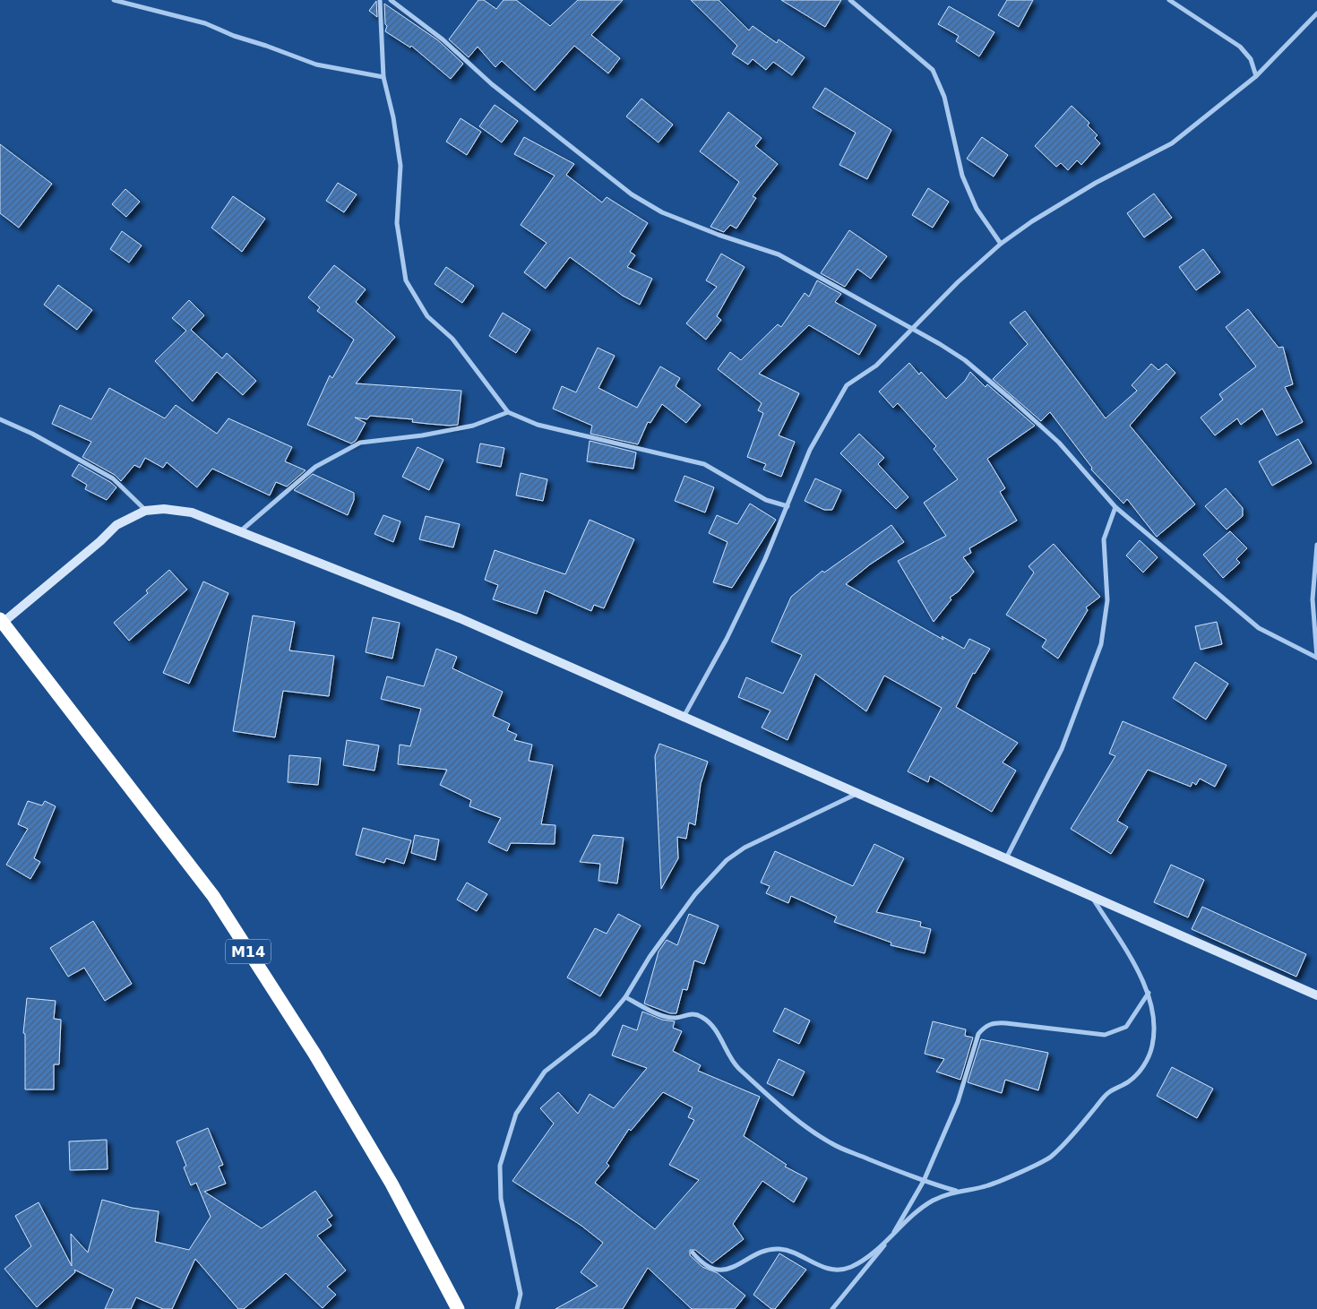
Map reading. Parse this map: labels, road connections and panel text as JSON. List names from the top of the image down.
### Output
{
  "streets": {
    "highway": ["M14"]
  }
}
